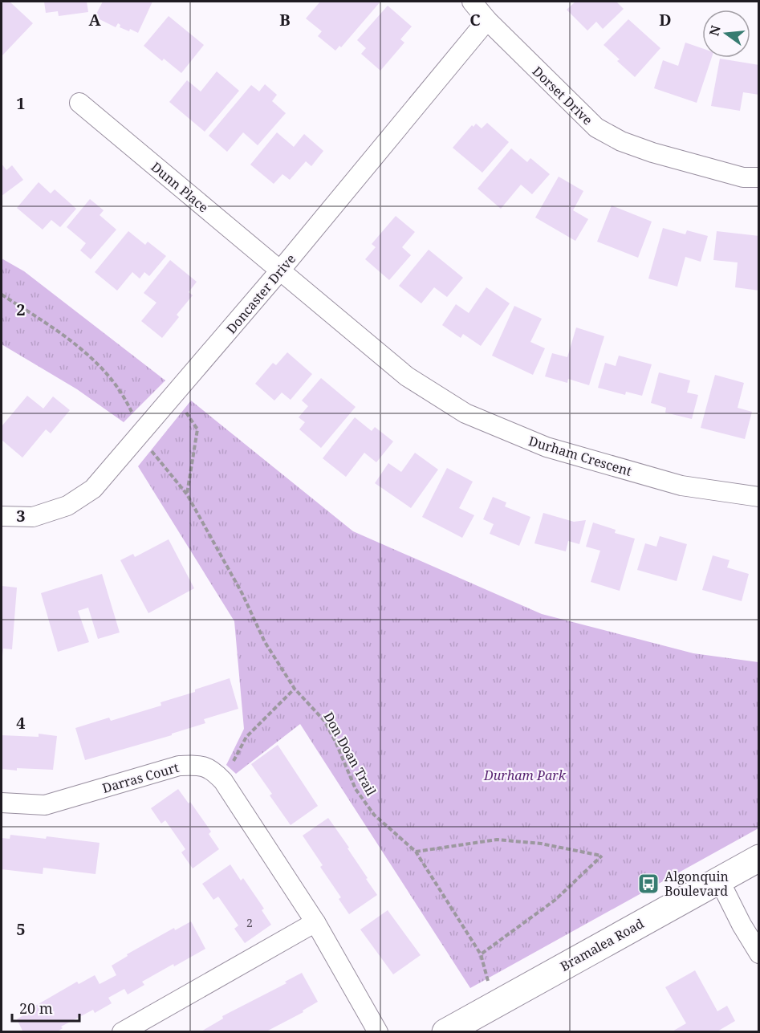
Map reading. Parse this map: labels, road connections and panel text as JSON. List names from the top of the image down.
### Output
{
  "streets": {
    "main road": ["Bramalea Road"],
    "street": [
      "Dorset Drive",
      "Dunn Place",
      "Doncaster Drive",
      "Durham Crescent",
      "Darras Court"
    ],
    "path": ["Don Doan Trail"]
  },
  "crossings": [
    ["Dorset Drive", "Doncaster Drive"],
    ["Dunn Place", "Doncaster Drive"],
    ["Dunn Place", "Durham Crescent"],
    ["Doncaster Drive", "Durham Crescent"],
    ["Don Doan Trail", "Bramalea Road"]
  ],
  "parks": ["Durham Park"],
  "places": {
    "bus stop": ["Algonquin Boulevard"]
  },
  "house_numbers": ["2"],
  "scale_bar": "20 m",
  "north": "left",
  "grid": {
    "columns": [
      "A",
      "B",
      "C",
      "D"
    ],
    "rows": [
      "1",
      "2",
      "3",
      "4",
      "5"
    ]
  }
}
